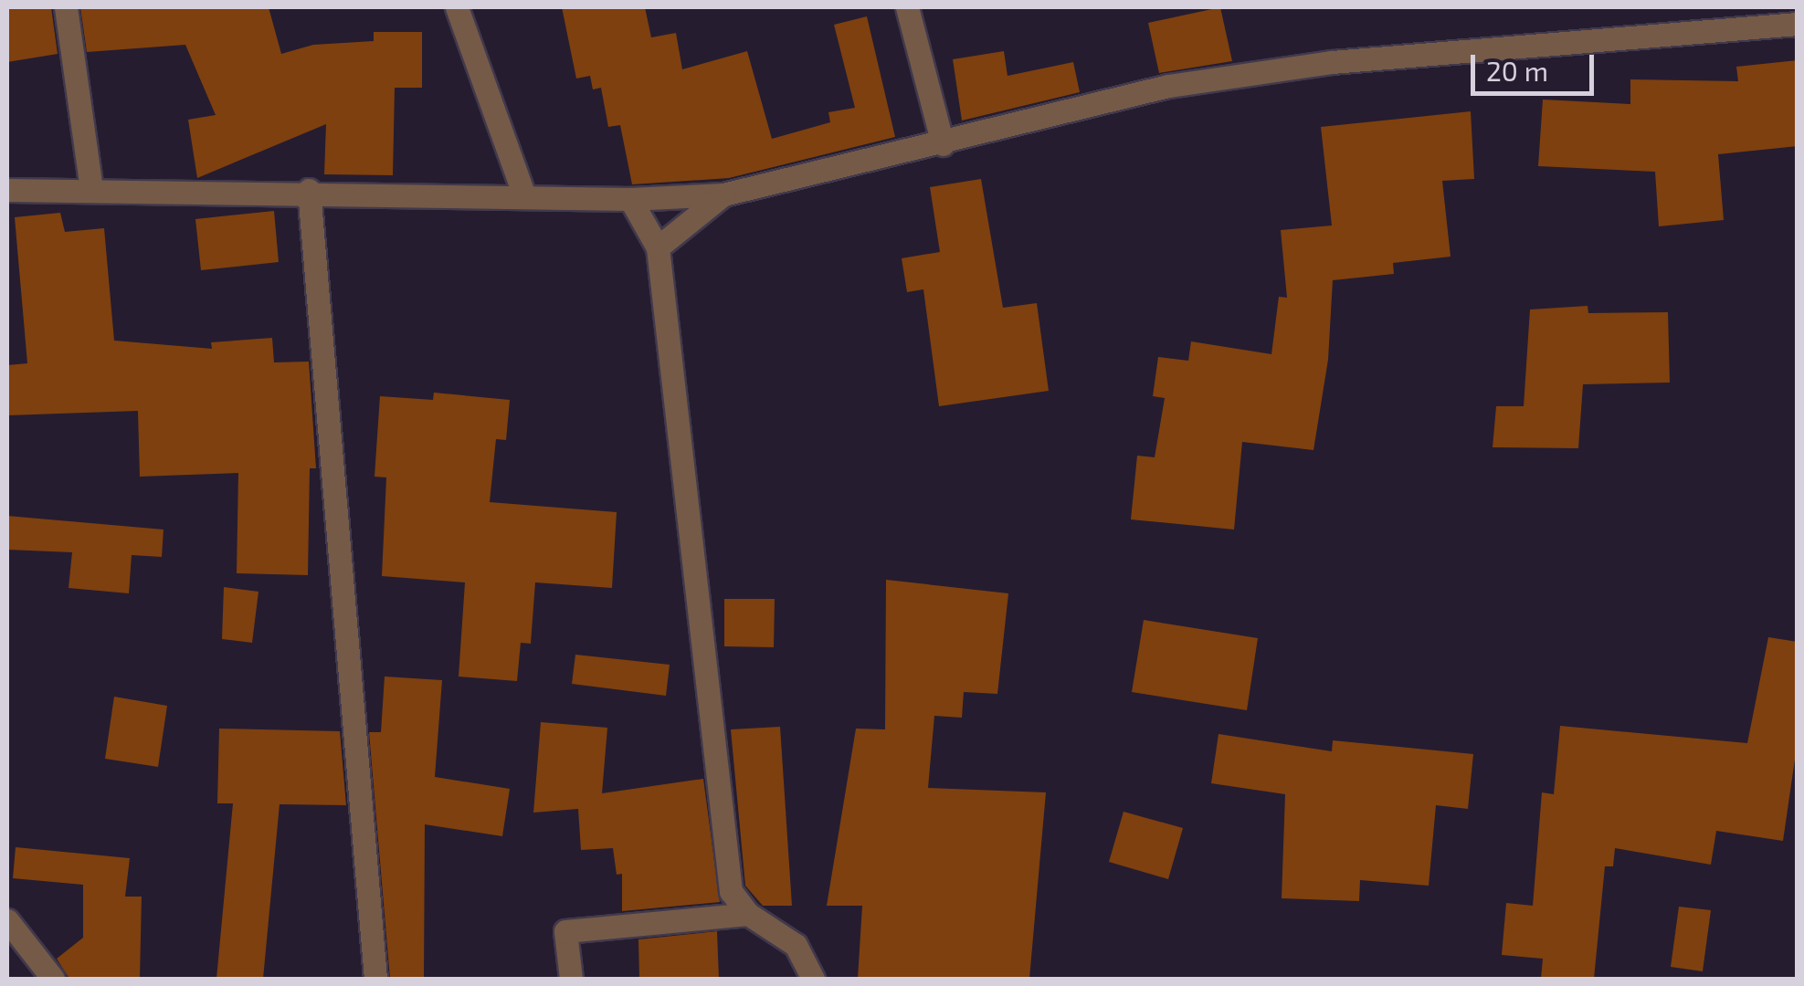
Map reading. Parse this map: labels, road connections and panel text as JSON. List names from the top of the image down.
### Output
{
  "scale_bar": "20 m"
}
